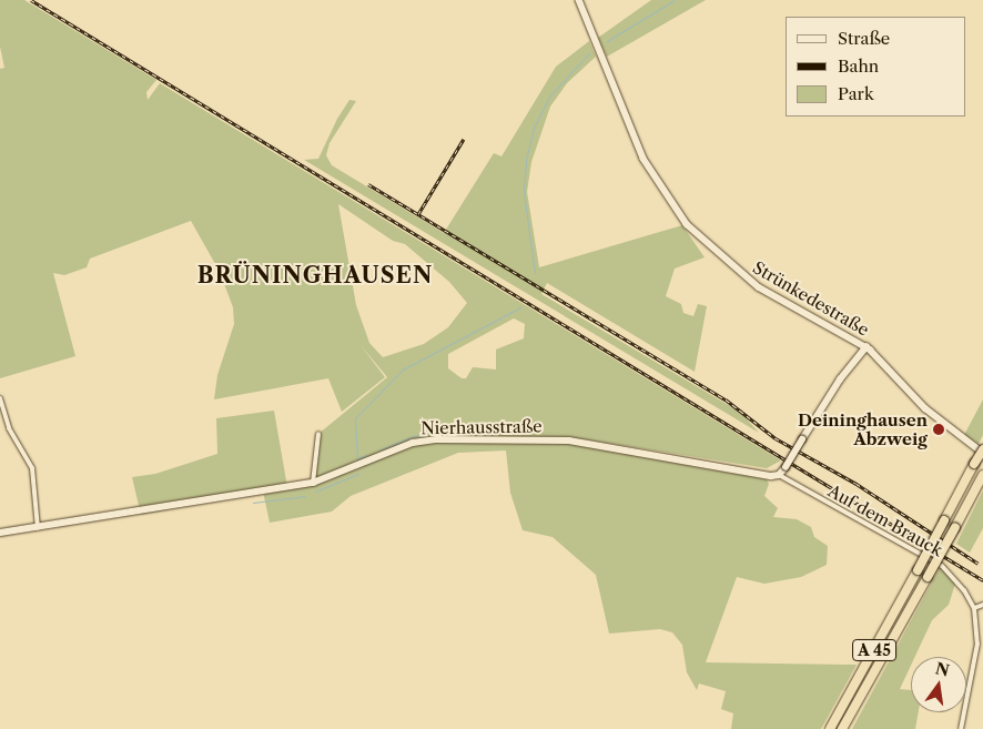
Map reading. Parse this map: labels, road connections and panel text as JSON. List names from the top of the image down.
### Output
{
  "streets": {
    "highway": ["A 45"],
    "main road": ["Strünkedestraße", "Nierhausstraße"],
    "street": ["Auf dem Brauck"]
  },
  "crossings": [
    ["Strünkedestraße", "A 45"],
    ["Nierhausstraße", "Auf dem Brauck"]
  ],
  "districts": ["BRÜNINGHAUSEN"],
  "places": ["Deininghausen Abzweig"],
  "legend": ["Straße", "Bahn", "Park"],
  "north": "top"
}
